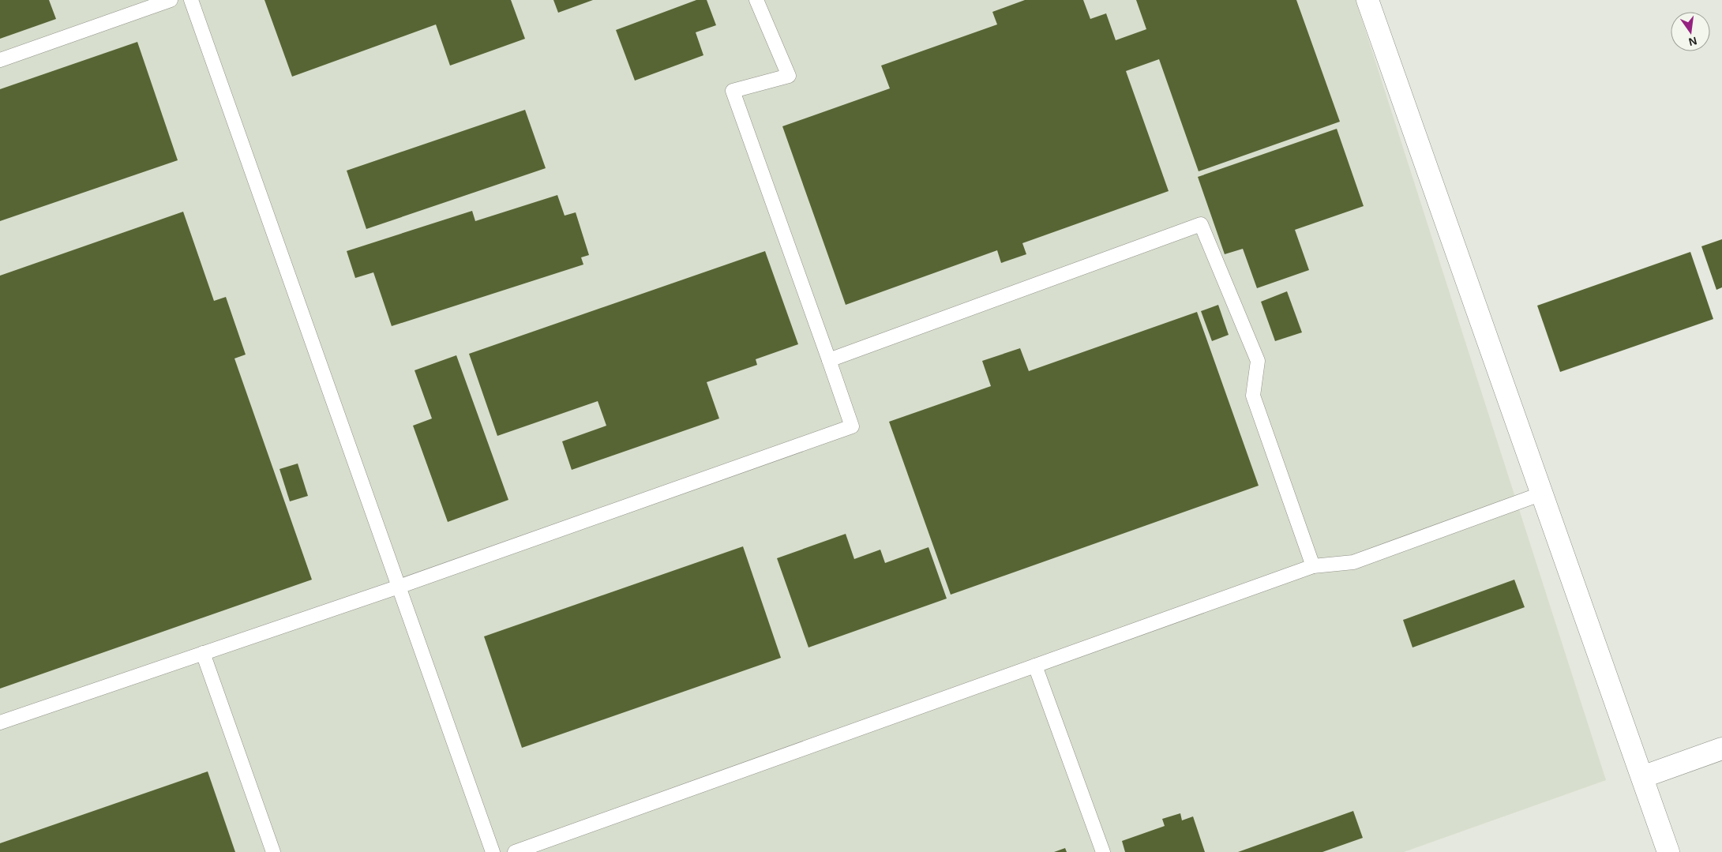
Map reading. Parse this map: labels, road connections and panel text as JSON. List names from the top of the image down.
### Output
{
  "north": "bottom"
}
